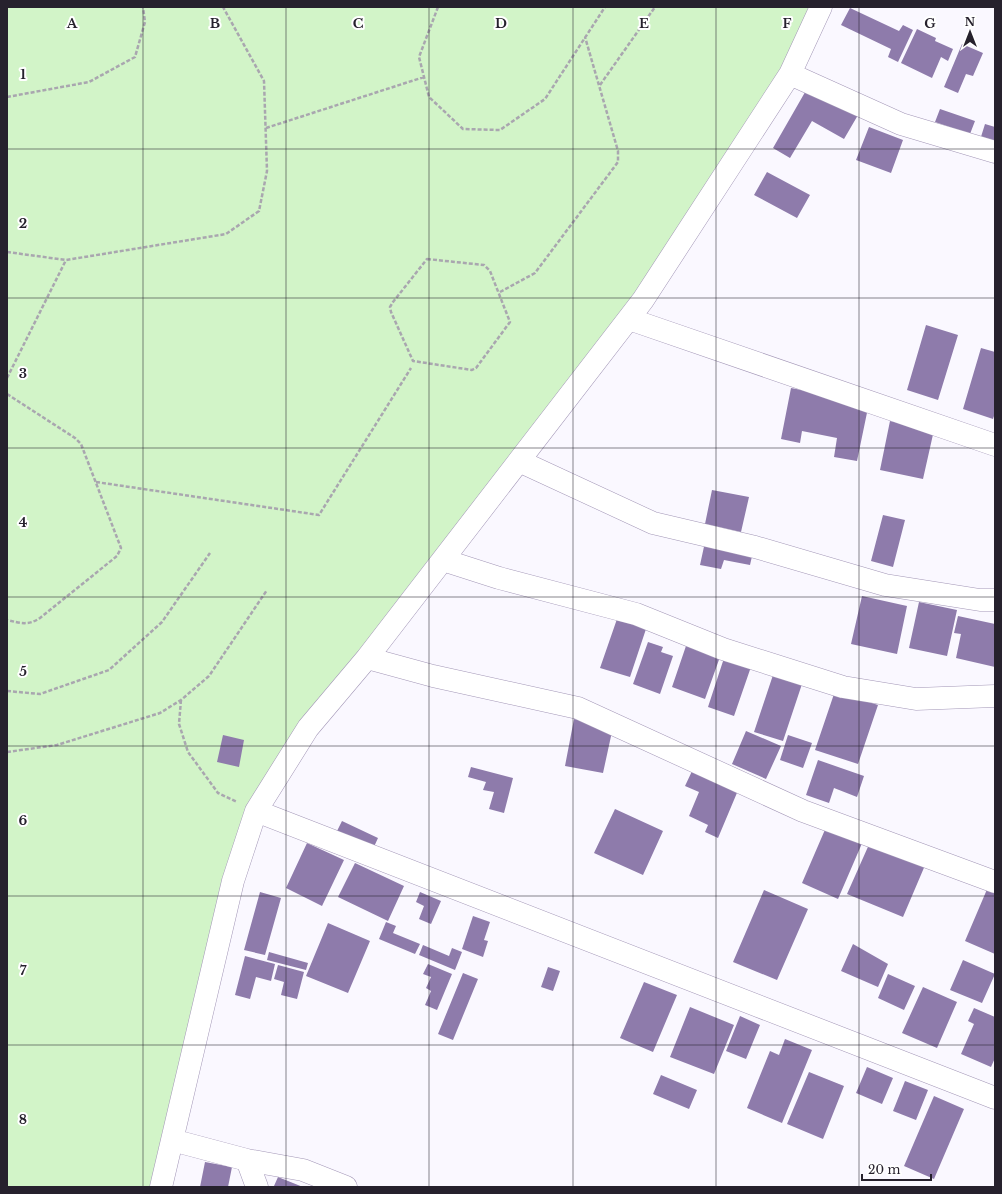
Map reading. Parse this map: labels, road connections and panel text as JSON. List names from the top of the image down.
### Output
{
  "scale_bar": "20 m",
  "north": "top",
  "grid": {
    "columns": [
      "A",
      "B",
      "C",
      "D",
      "E",
      "F",
      "G"
    ],
    "rows": [
      "1",
      "2",
      "3",
      "4",
      "5",
      "6",
      "7",
      "8"
    ]
  }
}
